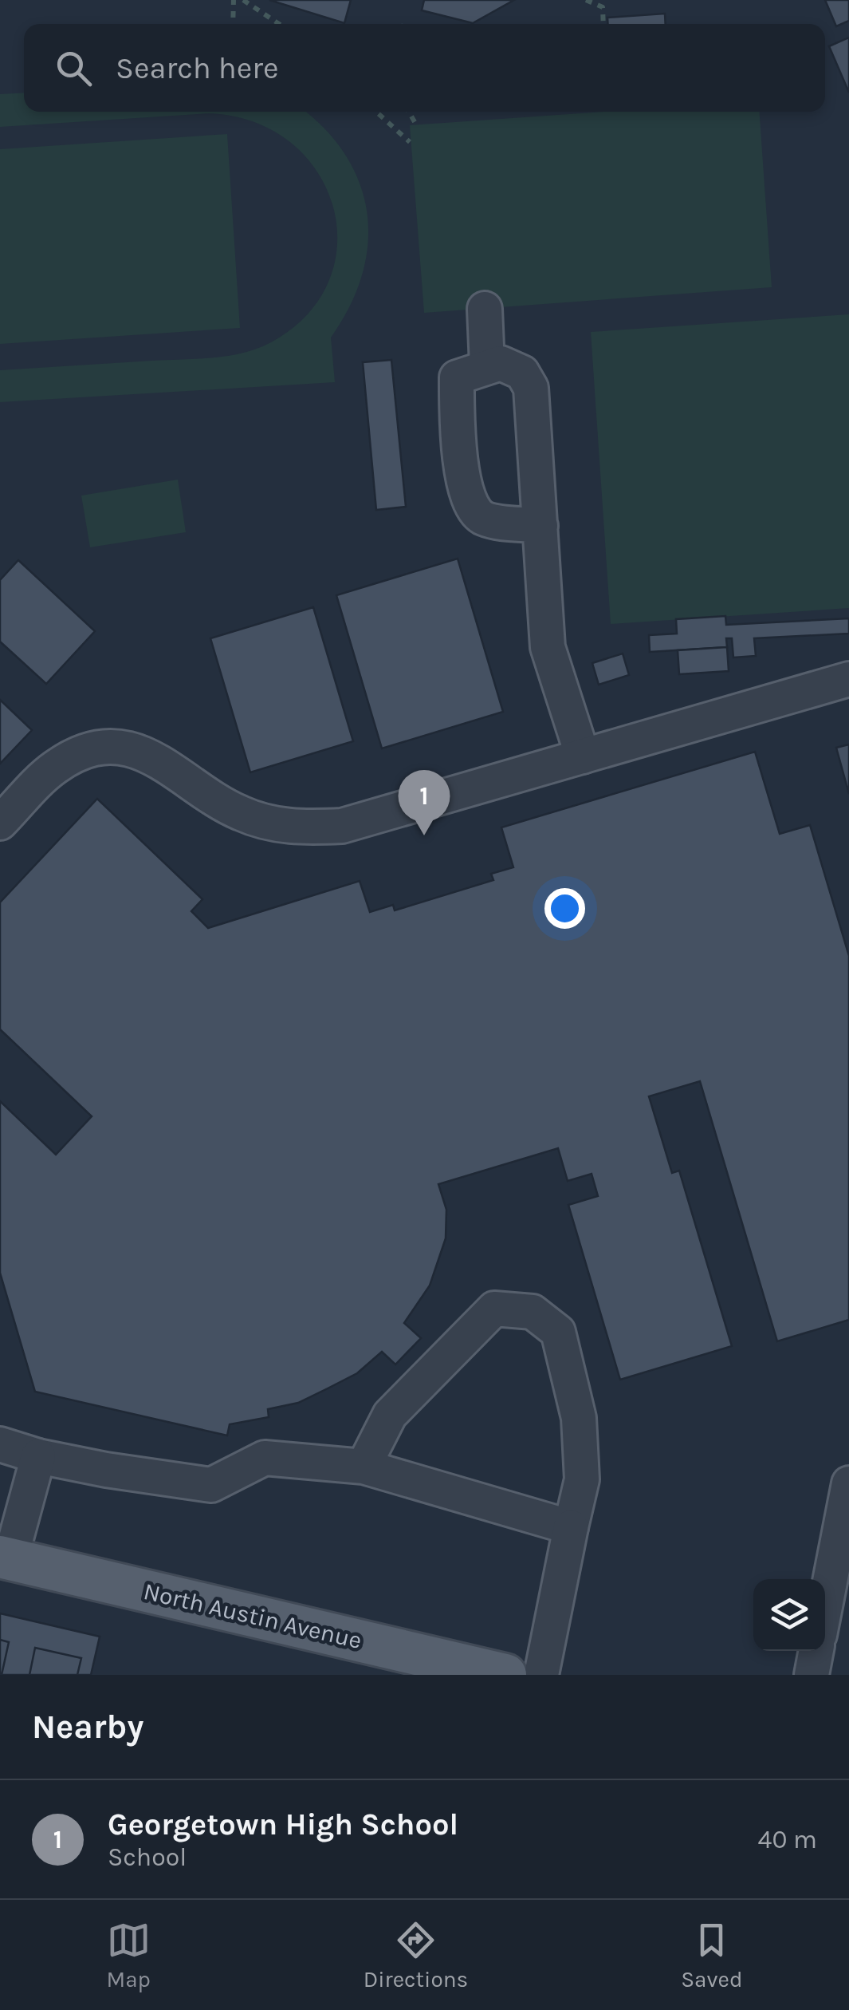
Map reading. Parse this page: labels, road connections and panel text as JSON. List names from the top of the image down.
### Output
{
  "streets": {
    "main road": ["North Austin Avenue"]
  },
  "page": {
    "search": "Search here",
    "pins": "1",
    "heading": "Nearby",
    "list": [
      {
        "mark": "1",
        "name": "Georgetown High School",
        "note": "School",
        "value": "40 m"
      }
    ],
    "nav": ["Map", "Directions", "Saved"]
  }
}
